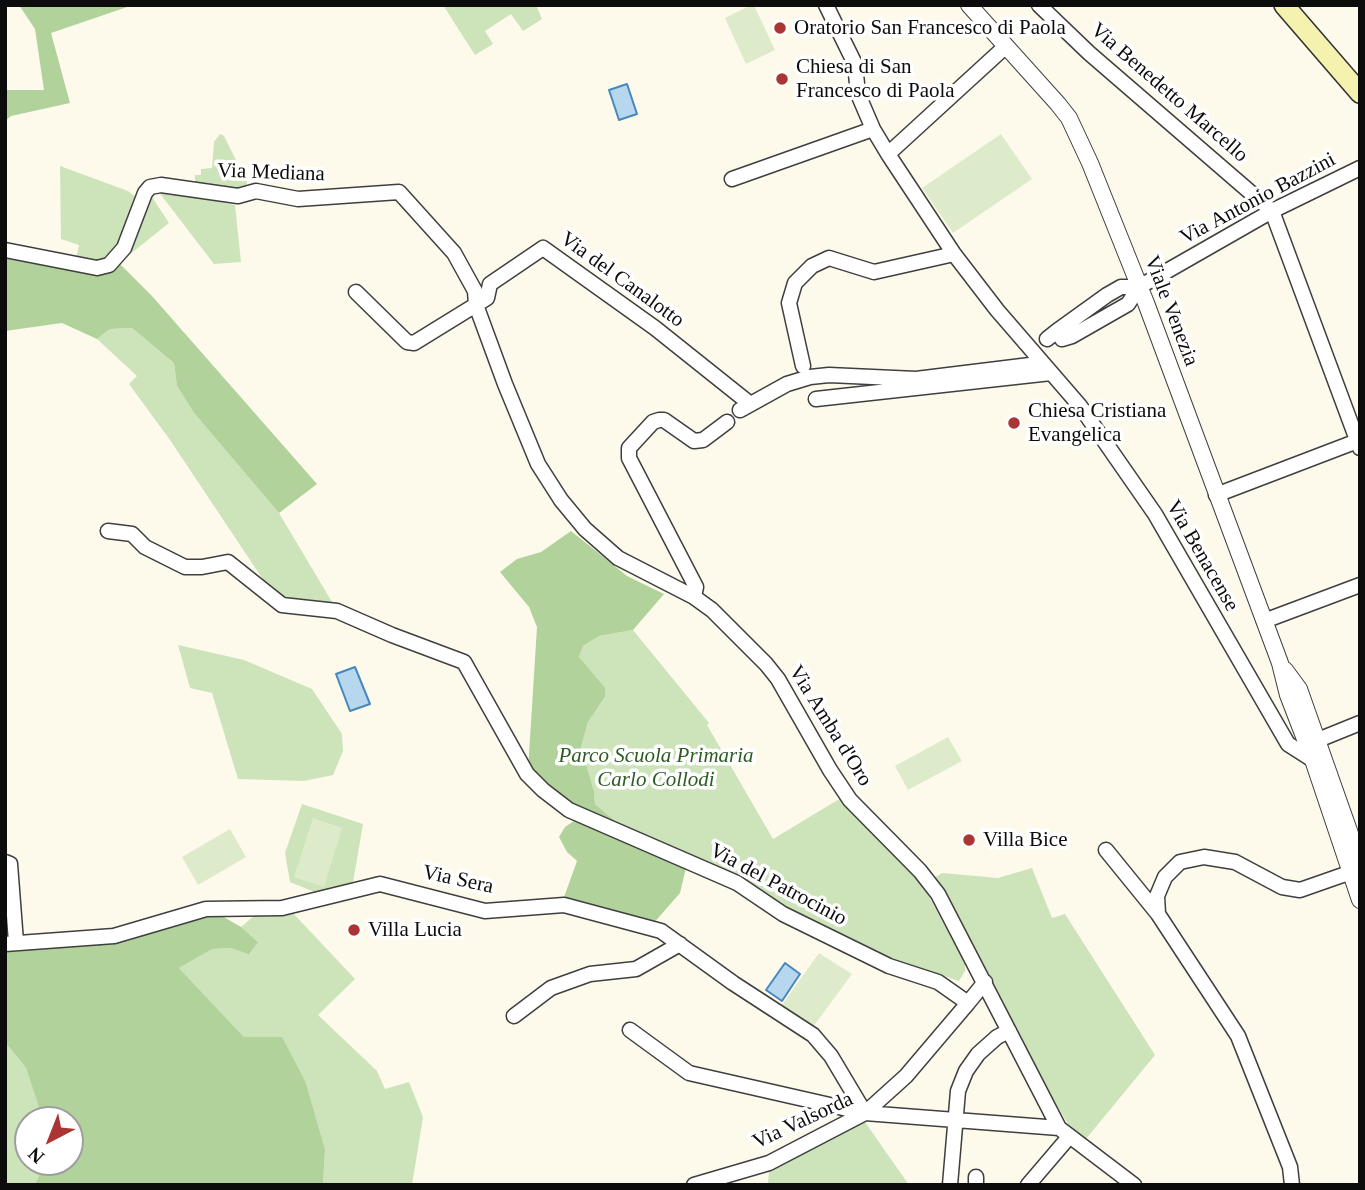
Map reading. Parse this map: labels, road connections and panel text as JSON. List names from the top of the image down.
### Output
{
  "streets": {
    "street": [
      "Via Benedetto Marcello",
      "Via Mediana",
      "Via Antonio Bazzini",
      "Via del Canalotto",
      "Viale Venezia",
      "Via Benacense",
      "Via Amba d'Oro",
      "Via Sera",
      "Via del Patrocinio",
      "Via Valsorda"
    ]
  },
  "crossings": [
    ["Via Benedetto Marcello", "Via Antonio Bazzini"],
    ["Via Mediana", "Via Amba d'Oro"],
    ["Via Antonio Bazzini", "Viale Venezia"],
    ["Via del Canalotto", "Via Benacense"],
    ["Via del Canalotto", "Via Amba d'Oro"],
    ["Viale Venezia", "Via Benacense"],
    ["Via Amba d'Oro", "Via Valsorda"],
    ["Via Sera", "Via Valsorda"]
  ],
  "parks": ["Parco Scuola Primaria Carlo Collodi"],
  "places": [
    "Oratorio San Francesco di Paola",
    "Chiesa di San Francesco di Paola",
    "Chiesa Cristiana Evangelica",
    "Villa Bice",
    "Villa Lucia"
  ],
  "north": "bottom left"
}
